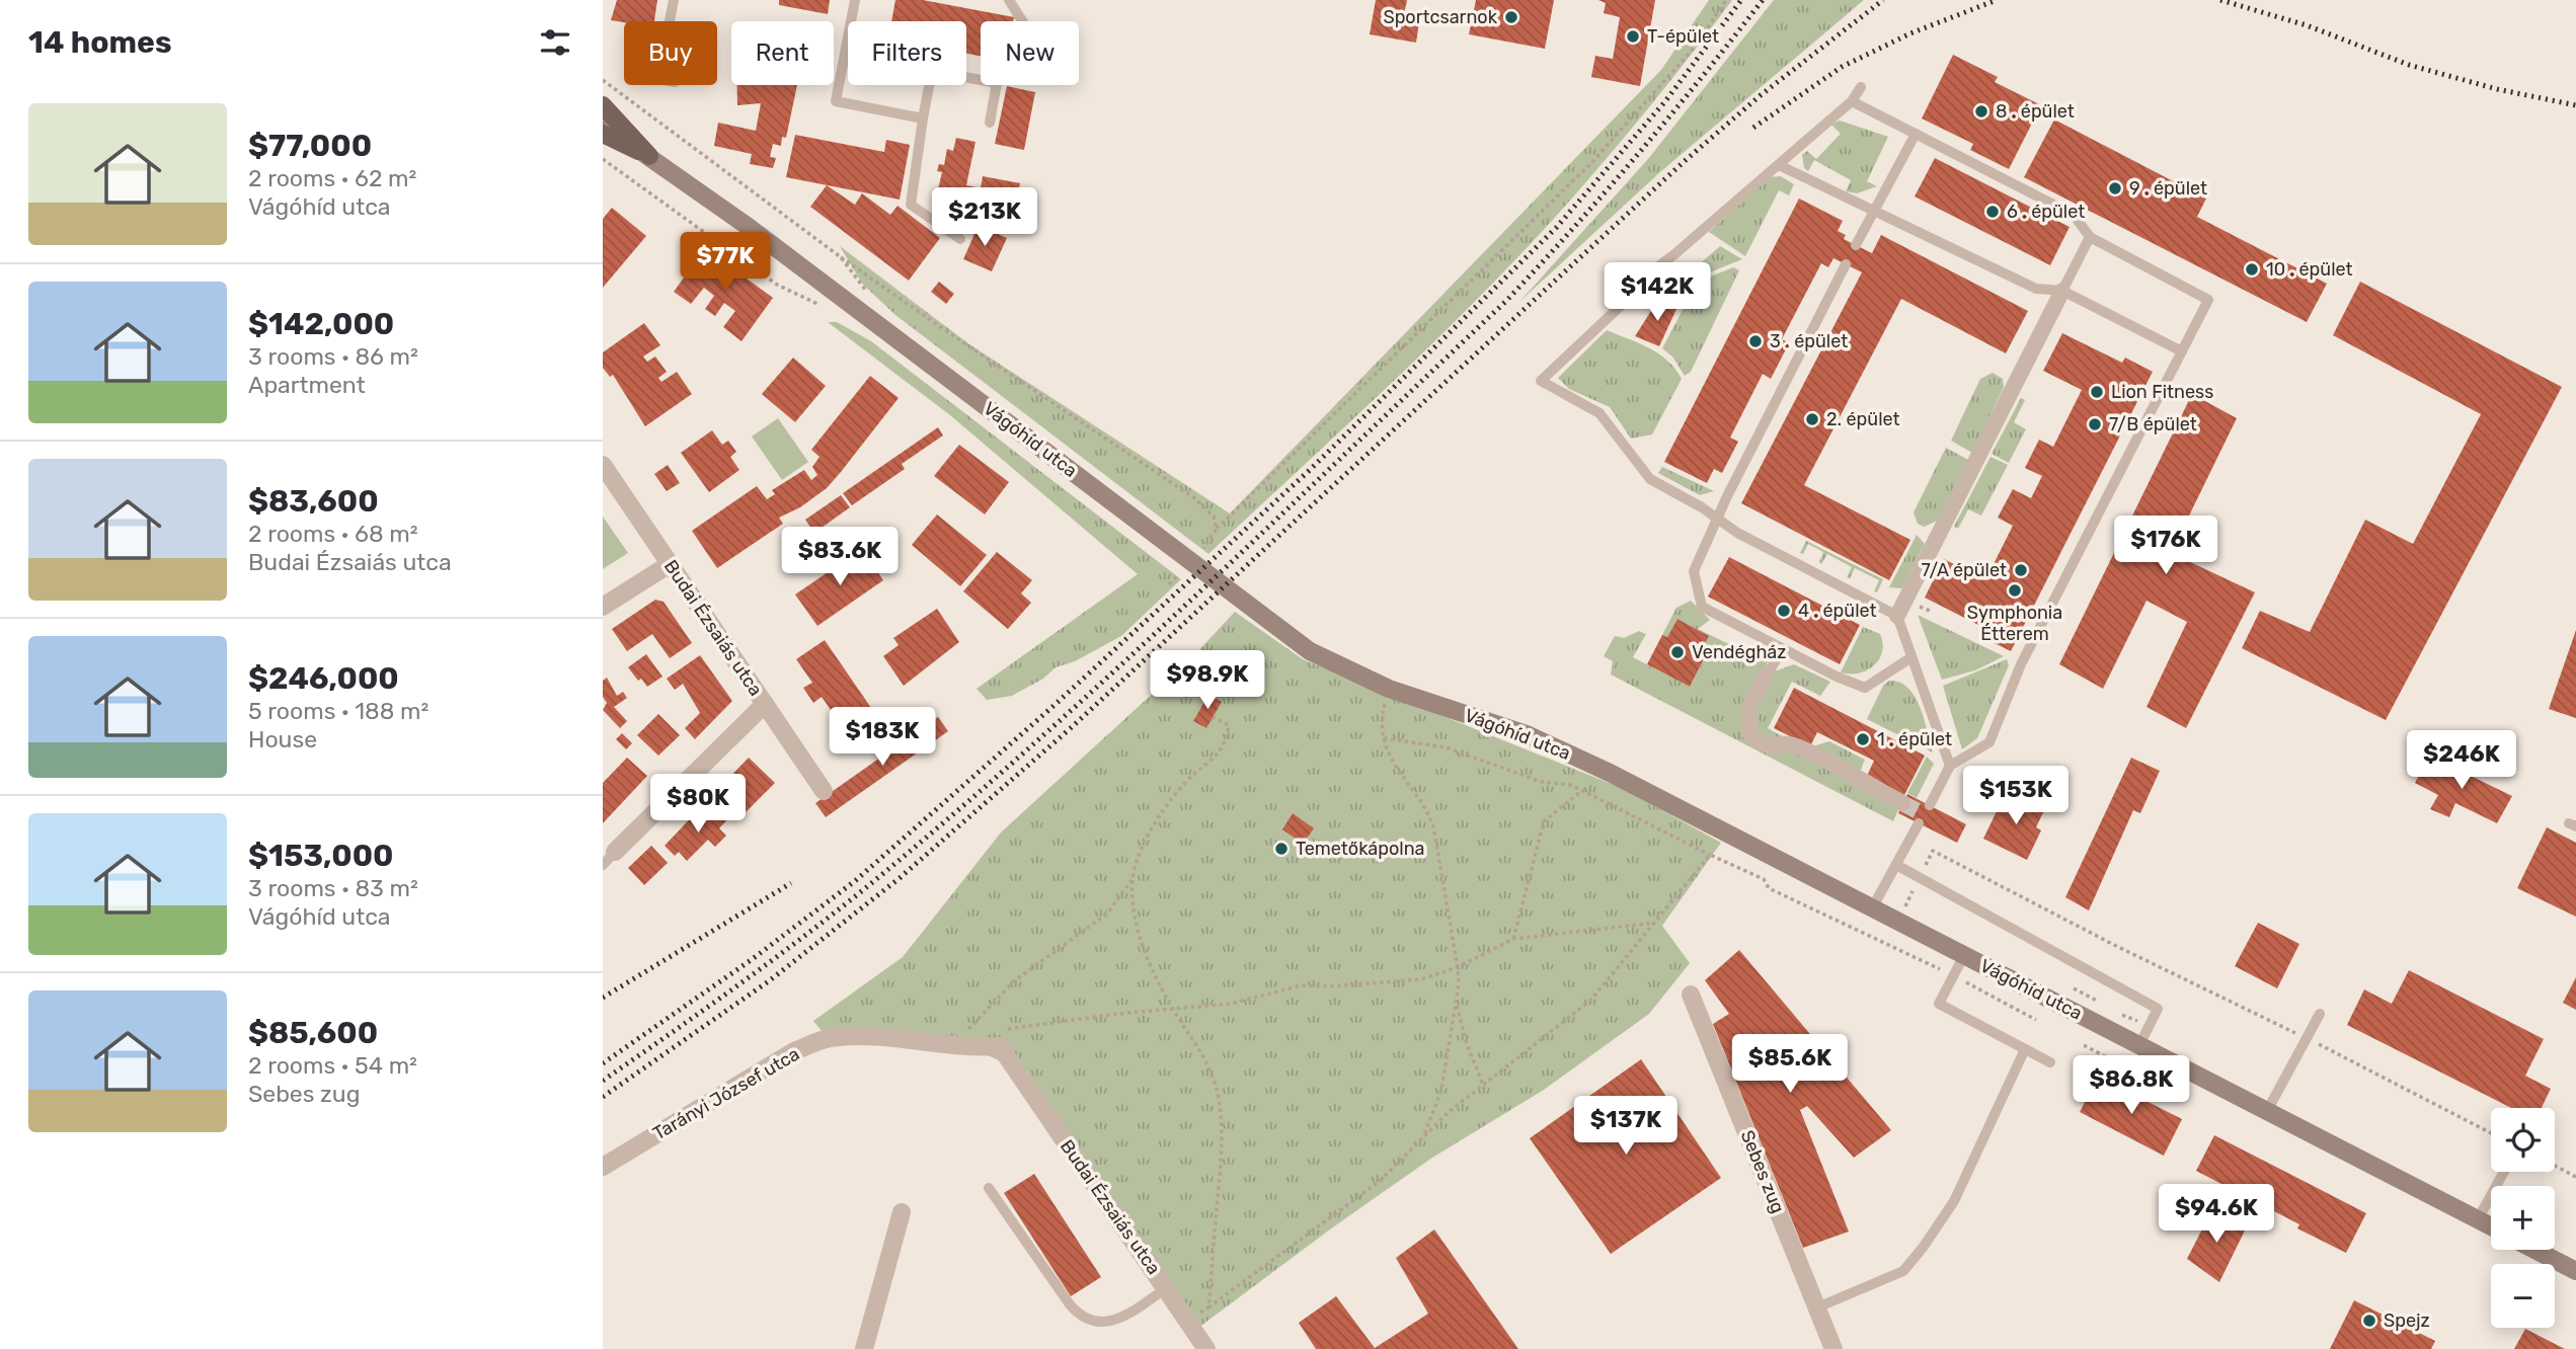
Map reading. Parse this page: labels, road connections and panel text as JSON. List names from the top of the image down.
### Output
{
  "streets": {
    "main road": ["Vágóhíd utca"],
    "street": ["Budai Ézsaiás utca", "Tarányi József utca", "Sebes zug"]
  },
  "crossings": [
    ["Budai Ézsaiás utca", "Tarányi József utca"]
  ],
  "places": [
    "Sportcsarnok",
    "T-épület",
    "8 . épület",
    "9 . épület",
    "6 . épület",
    "10 . épület",
    "3 . épület",
    "Lion Fitness",
    "2. épület",
    "7/B épület",
    "7/A épület",
    "Symphonia Étterem",
    "4 . épület",
    "Vendégház",
    "1 . épület",
    "Temetőkápolna",
    "Spejz"
  ],
  "page": {
    "heading": "14 homes",
    "chip": [
      "Buy",
      "Rent",
      "Filters",
      "New"
    ],
    "list": [
      {
        "name": "$77,000",
        "note": "2 rooms · 62 m² · Vágóhíd utca"
      },
      {
        "name": "$142,000",
        "note": "3 rooms · 86 m² · Apartment"
      },
      {
        "name": "$83,600",
        "note": "2 rooms · 68 m² · Budai Ézsaiás utca"
      },
      {
        "name": "$246,000",
        "note": "5 rooms · 188 m² · House"
      },
      {
        "name": "$153,000",
        "note": "3 rooms · 83 m² · Vágóhíd utca"
      },
      {
        "name": "$85,600",
        "note": "2 rooms · 54 m² · Sebes zug"
      }
    ],
    "price": [
      "$213K",
      "$77K",
      "$142K",
      "$176K",
      "$83.6K",
      "$98.9K",
      "$183K",
      "$246K",
      "$153K",
      "$80K",
      "$85.6K",
      "$86.8K",
      "$137K",
      "$94.6K"
    ],
    "map_buttons": ["+", "−"]
  }
}
